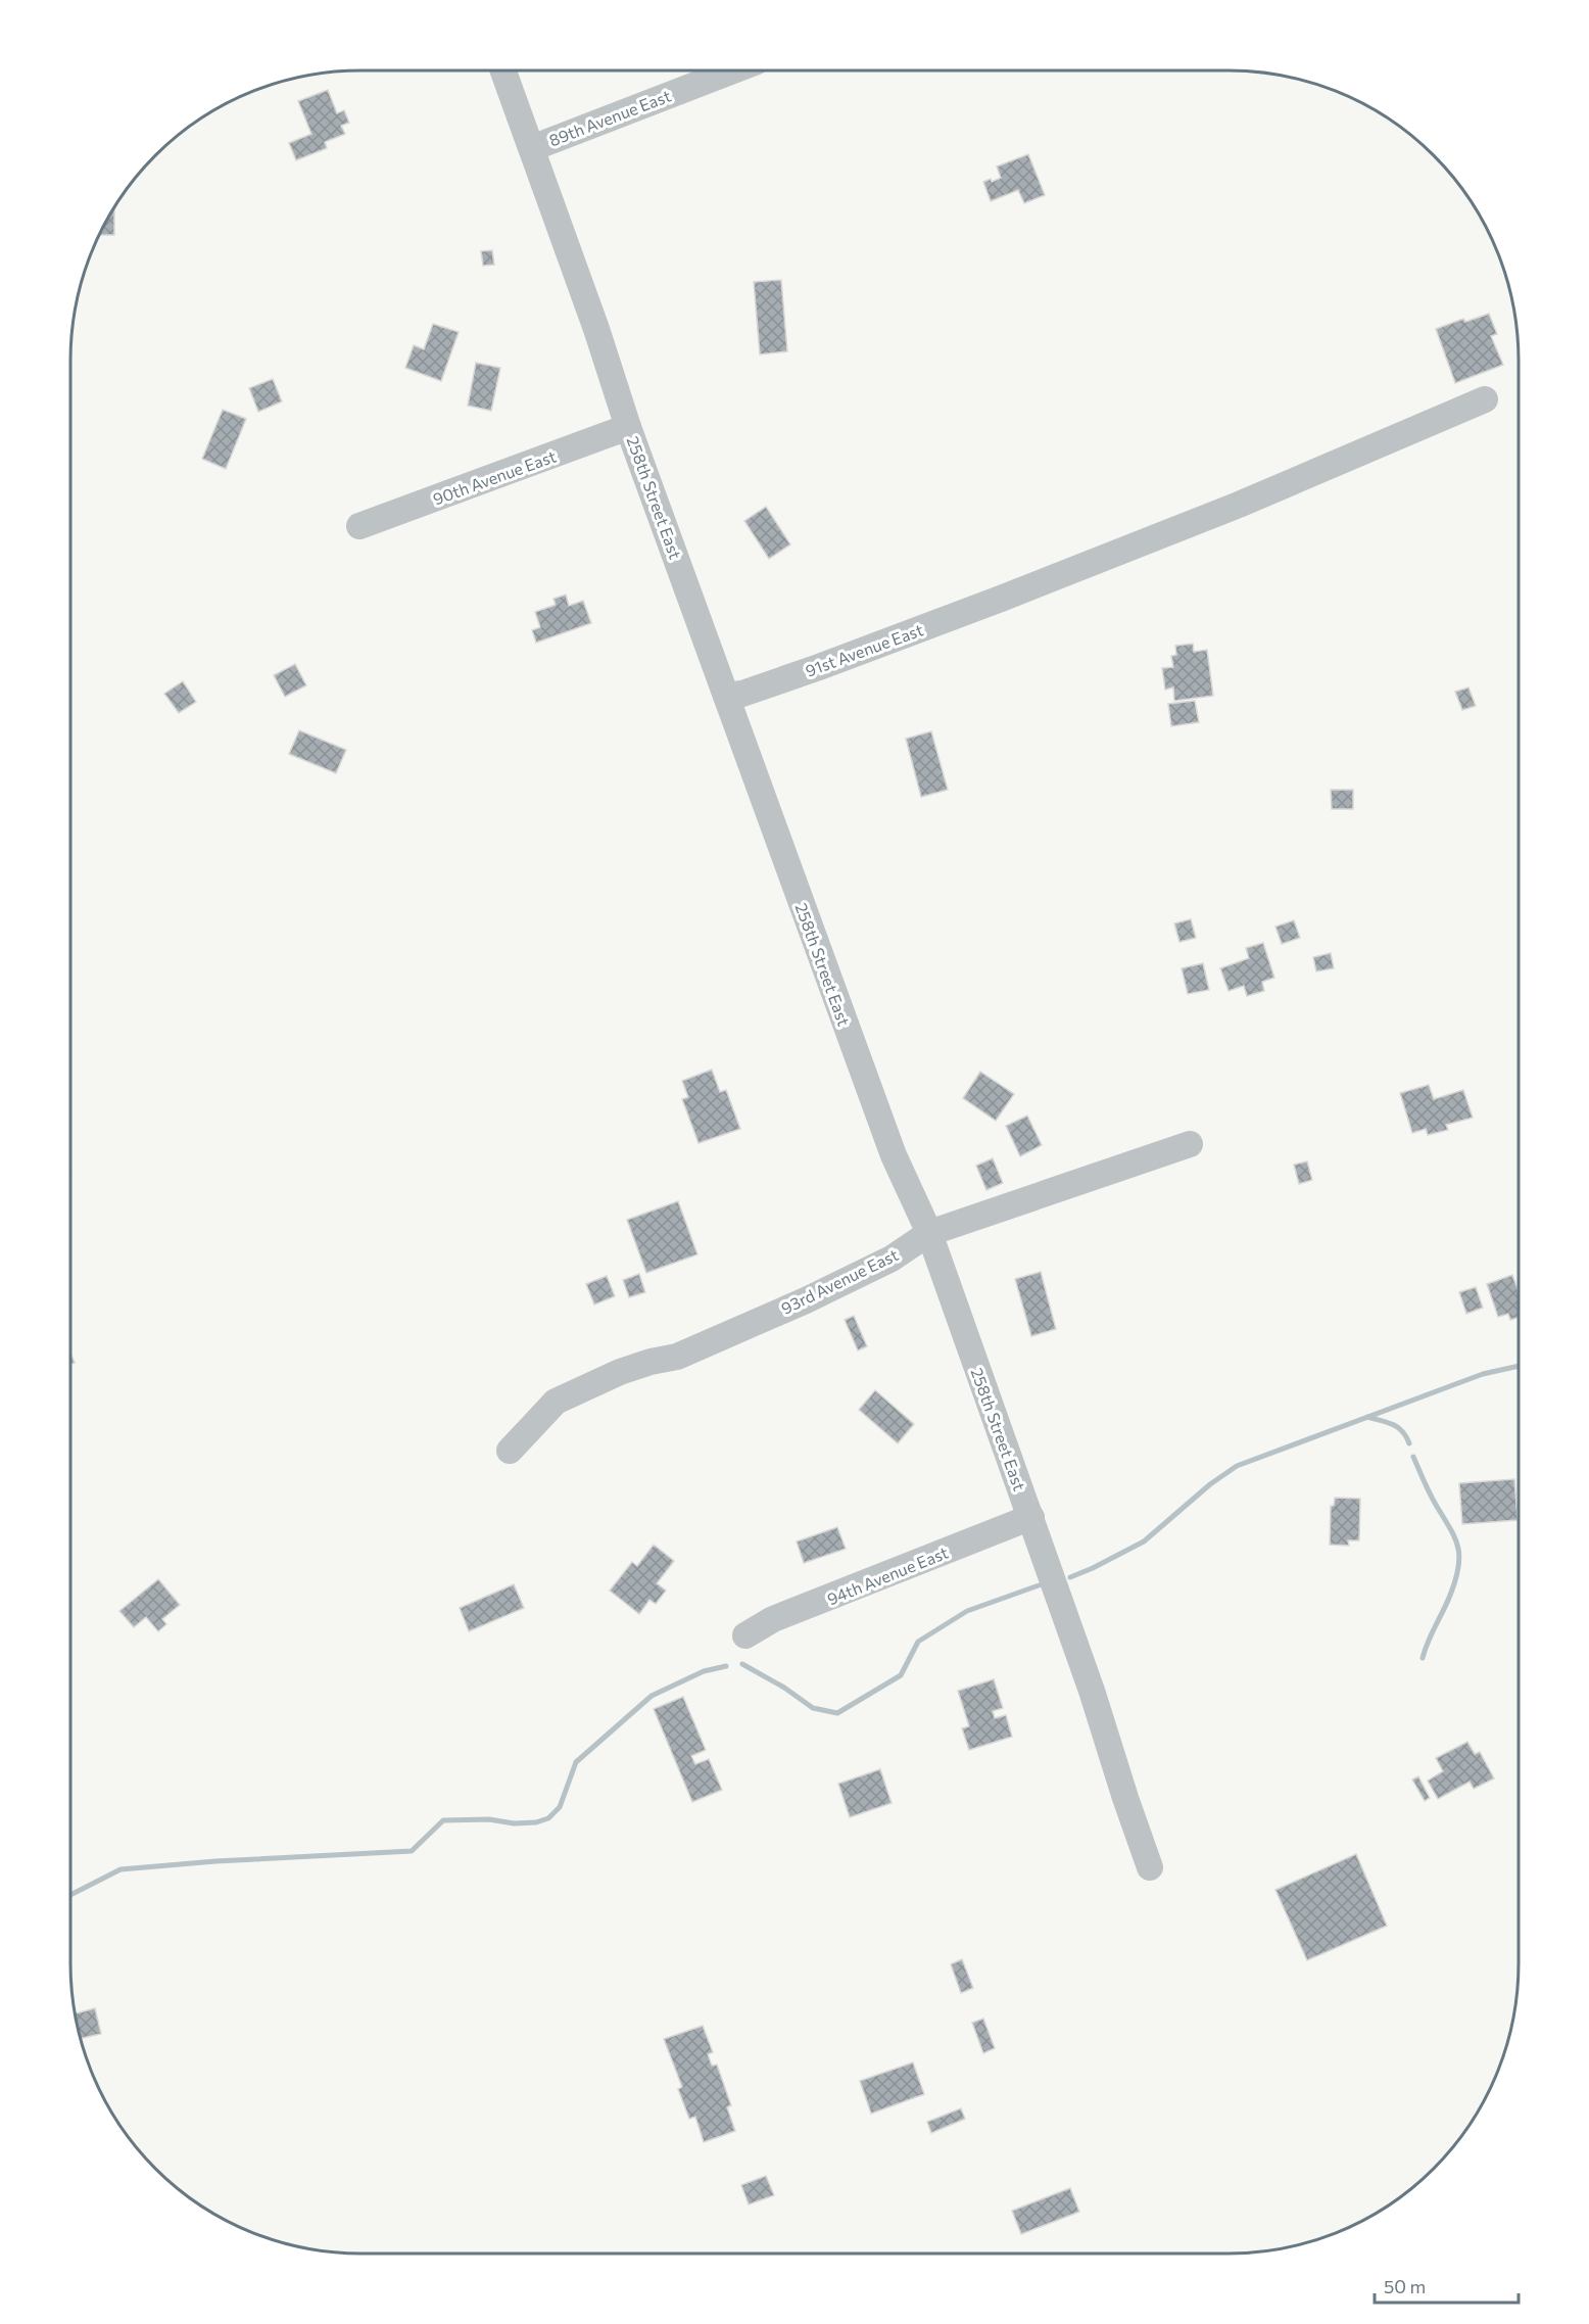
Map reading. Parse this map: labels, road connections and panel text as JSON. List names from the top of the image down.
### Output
{
  "streets": {
    "street": [
      "89th Avenue East",
      "90th Avenue East",
      "258th Street East",
      "91st Avenue East",
      "93rd Avenue East",
      "94th Avenue East"
    ]
  },
  "crossings": [
    ["89th Avenue East", "258th Street East"],
    ["90th Avenue East", "258th Street East"],
    ["258th Street East", "91st Avenue East"],
    ["258th Street East", "93rd Avenue East"],
    ["258th Street East", "94th Avenue East"]
  ],
  "scale_bar": "50 m"
}
